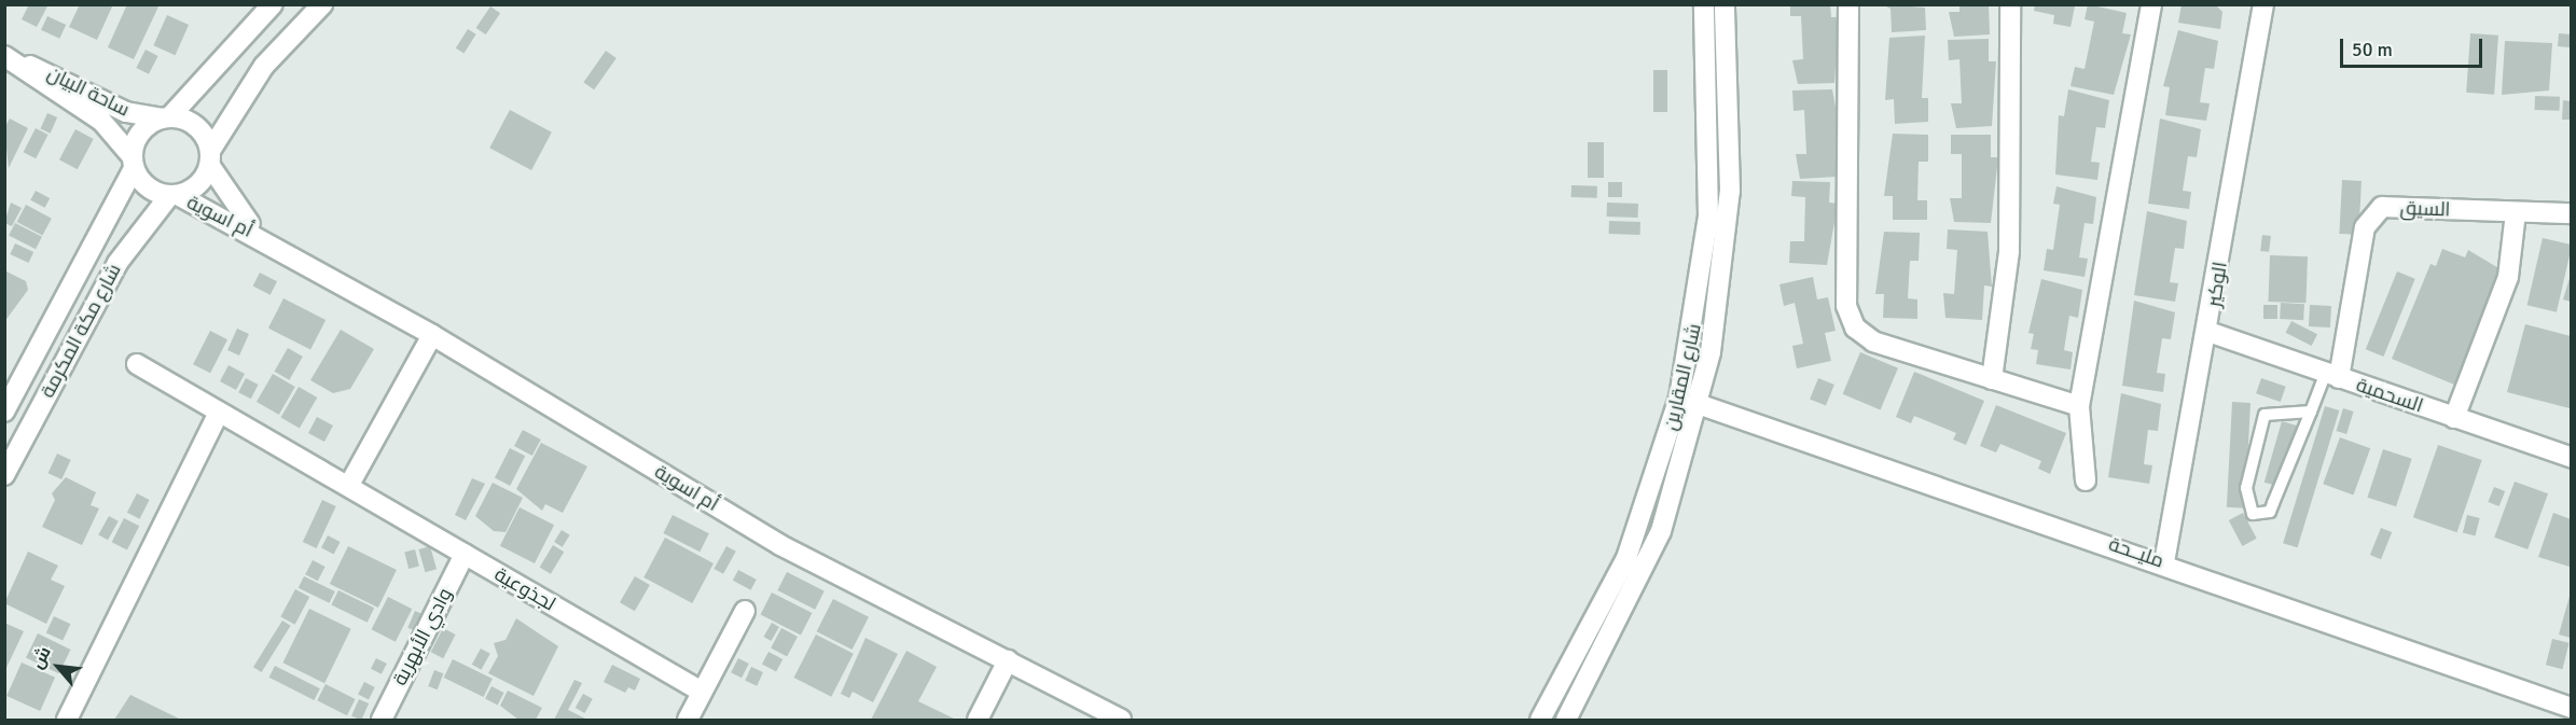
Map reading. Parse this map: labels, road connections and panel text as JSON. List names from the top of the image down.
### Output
{
  "streets": {
    "street": [
      "ساحة البيان",
      "السيق",
      "أم اسوية",
      "الوكير",
      "شارع مكة المكرمة",
      "شارع المقارين",
      "السحمية",
      "مليــحة",
      "لجذوعية",
      "وادي الأبهرية"
    ]
  },
  "crossings": [
    ["ساحة البيان", "أم اسوية"],
    ["ساحة البيان", "شارع مكة المكرمة"],
    ["السيق", "السحمية"],
    ["أم اسوية", "شارع مكة المكرمة"],
    ["الوكير", "السحمية"],
    ["الوكير", "مليــحة"],
    ["شارع المقارين", "مليــحة"],
    ["لجذوعية", "وادي الأبهرية"]
  ],
  "scale_bar": "50 m",
  "north": "top left"
}
